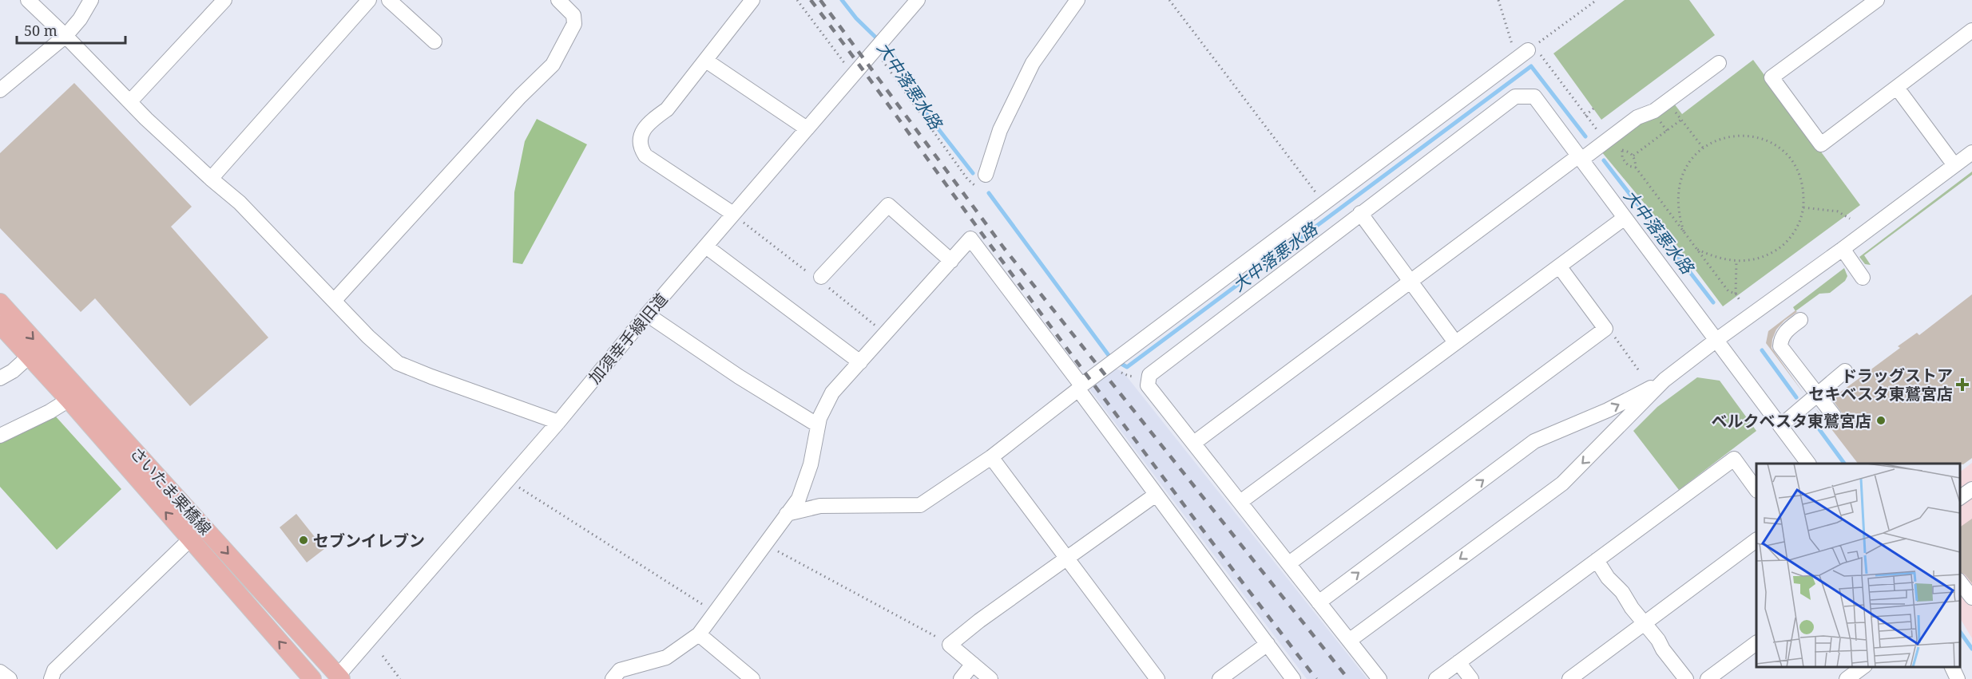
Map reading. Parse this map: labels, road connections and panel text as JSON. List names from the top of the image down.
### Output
{
  "streets": {
    "main road": ["さいたま栗橋線"],
    "street": ["加須幸手線旧道"]
  },
  "crossings": [
    ["加須幸手線旧道", "さいたま栗橋線"]
  ],
  "water": ["大中落悪水路"],
  "places": {
    "health": ["ドラッグストア セキベスタ東鷲宮店"],
    "other": ["ベルクベスタ東鷲宮店", "セブンイレブン"]
  },
  "scale_bar": "50 m"
}
